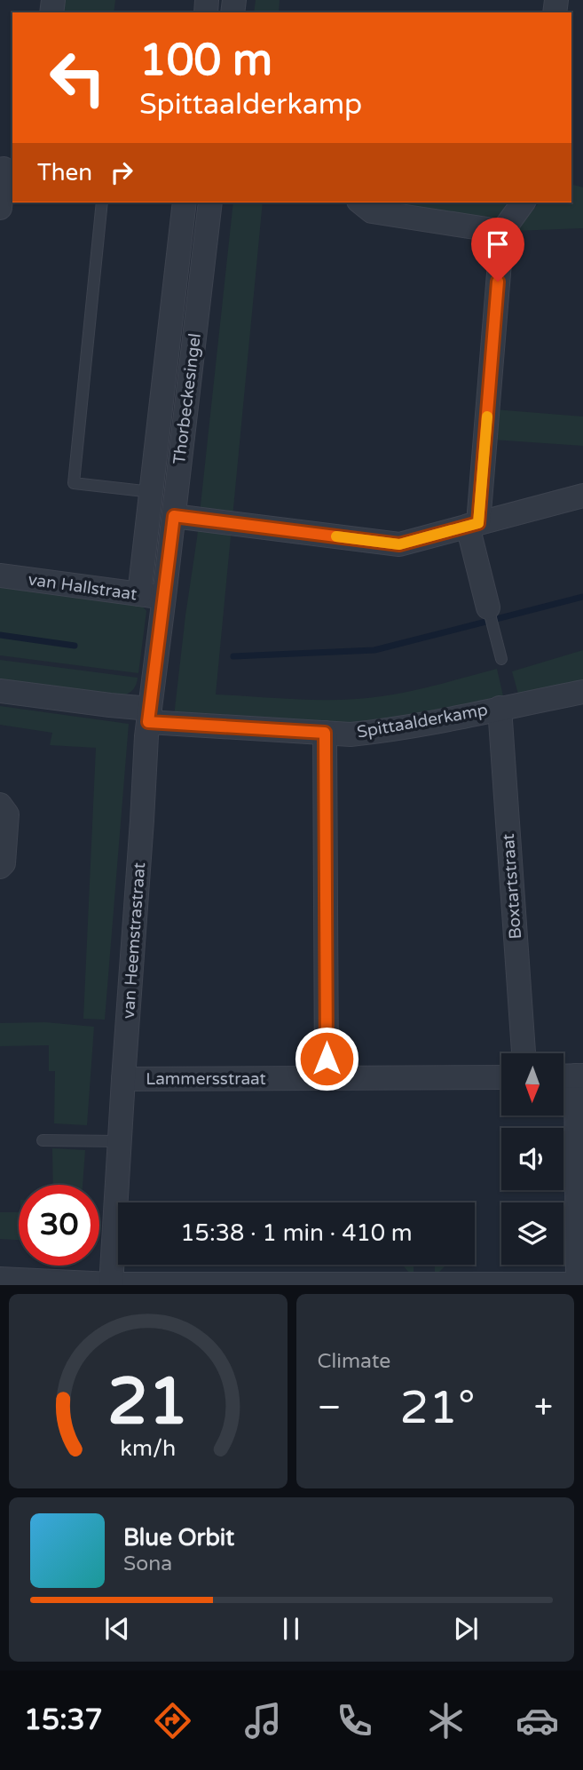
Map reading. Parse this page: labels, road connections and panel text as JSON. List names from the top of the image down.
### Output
{
  "streets": {
    "street": [
      "Thorbeckesingel",
      "van Hallstraat",
      "Spittaalderkamp",
      "Boxtartstraat",
      "van Heemstrastraat",
      "Lammersstraat"
    ]
  },
  "crossings": [
    ["Thorbeckesingel", "van Hallstraat"],
    ["Thorbeckesingel", "van Heemstrastraat"],
    ["van Hallstraat", "van Heemstrastraat"],
    ["Spittaalderkamp", "Boxtartstraat"],
    ["Spittaalderkamp", "van Heemstrastraat"],
    ["van Heemstrastraat", "Lammersstraat"]
  ],
  "north": "bottom",
  "page": {
    "turn": ["100 m", "Spittaalderkamp"],
    "then": "Then",
    "limit": "30",
    "trip": "15:38 · 1 min · 410 m",
    "tile": "Climate",
    "heat": ["−", "21°", "+"],
    "song": ["Blue Orbit", "Sona"],
    "tabs": "15:37",
    "gauge": ["21", "km/h"]
  }
}
